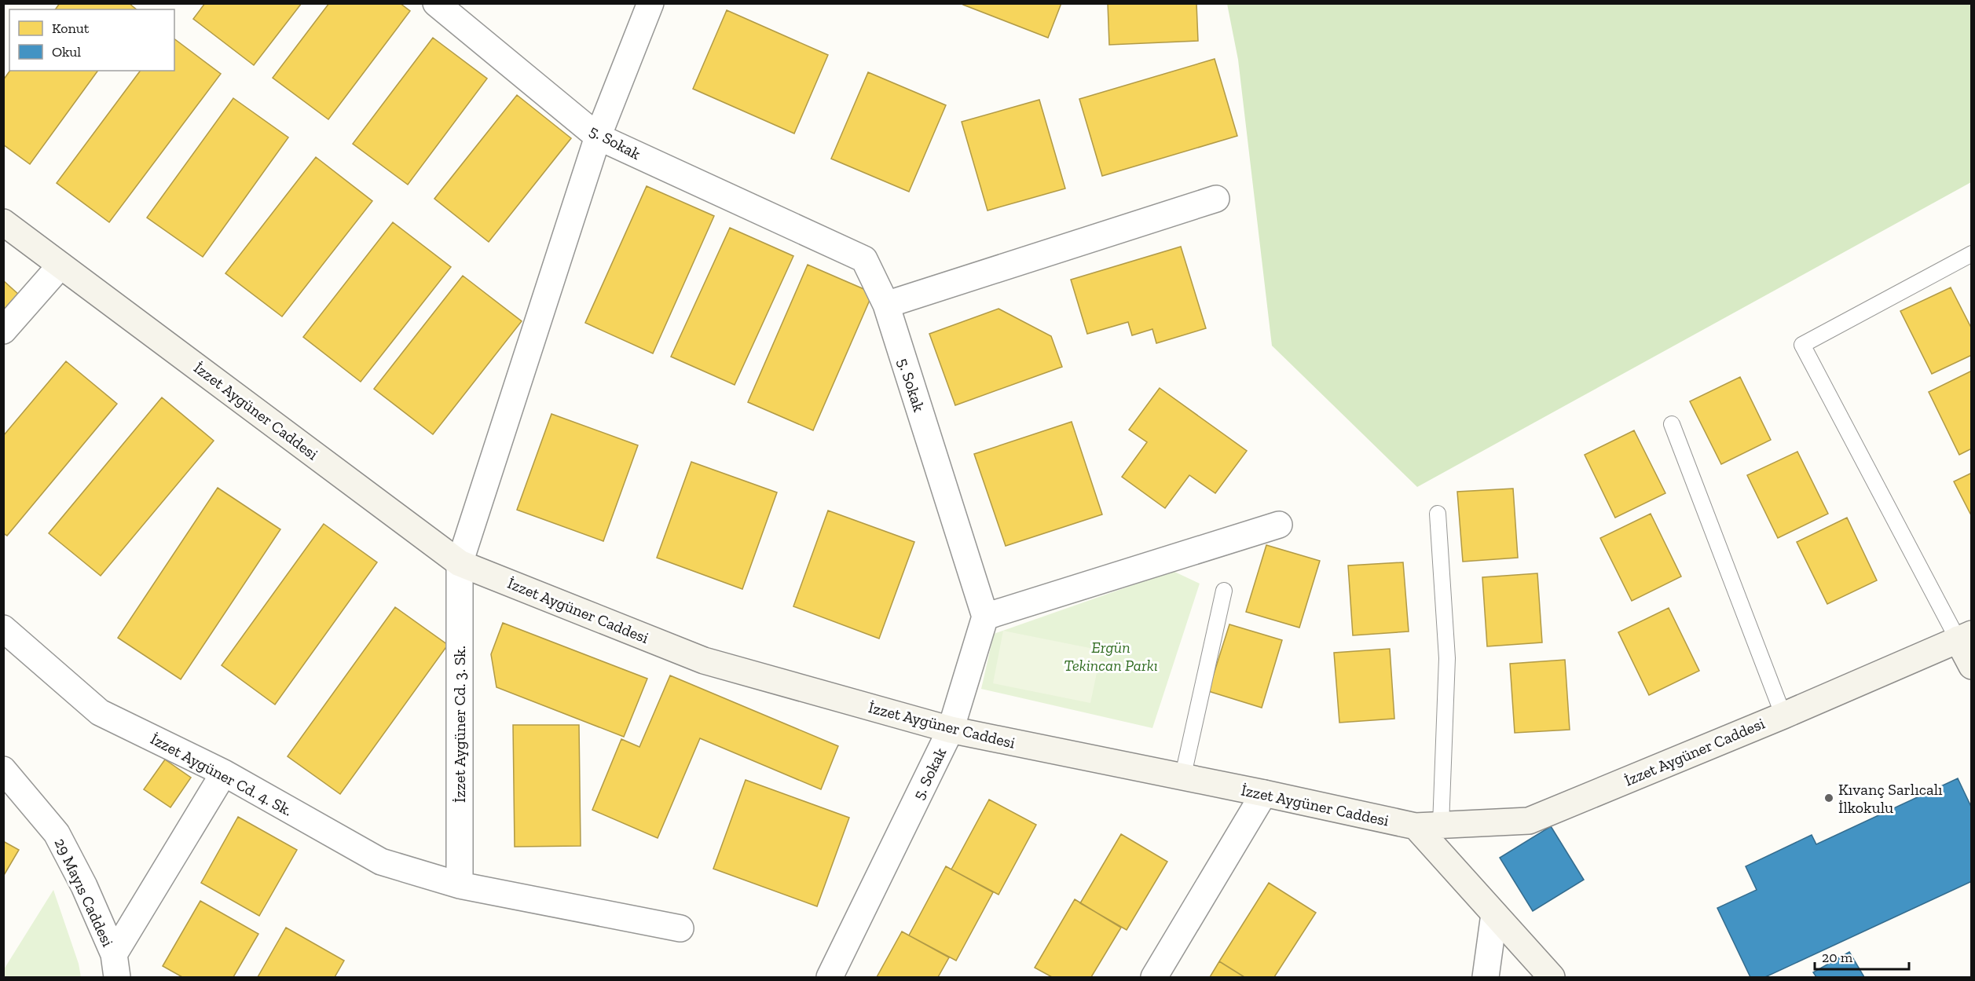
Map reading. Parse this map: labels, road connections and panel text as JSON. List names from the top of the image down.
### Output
{
  "streets": {
    "street": [
      "5. Sokak",
      "İzzet Aygüner Caddesi",
      "İzzet Aygüner Cd. 3. Sk.",
      "İzzet Aygüner Cd. 4. Sk.",
      "29 Mayıs Caddesi"
    ]
  },
  "crossings": [
    ["5. Sokak", "İzzet Aygüner Caddesi"],
    ["5. Sokak", "İzzet Aygüner Cd. 3. Sk."],
    ["İzzet Aygüner Caddesi", "İzzet Aygüner Cd. 3. Sk."],
    ["İzzet Aygüner Cd. 3. Sk.", "İzzet Aygüner Cd. 4. Sk."]
  ],
  "parks": ["Ergün Tekincan Parkı"],
  "places": ["Kıvanç Sarlıcalı İlkokulu"],
  "legend": ["Konut", "Okul"],
  "scale_bar": "20 m"
}
